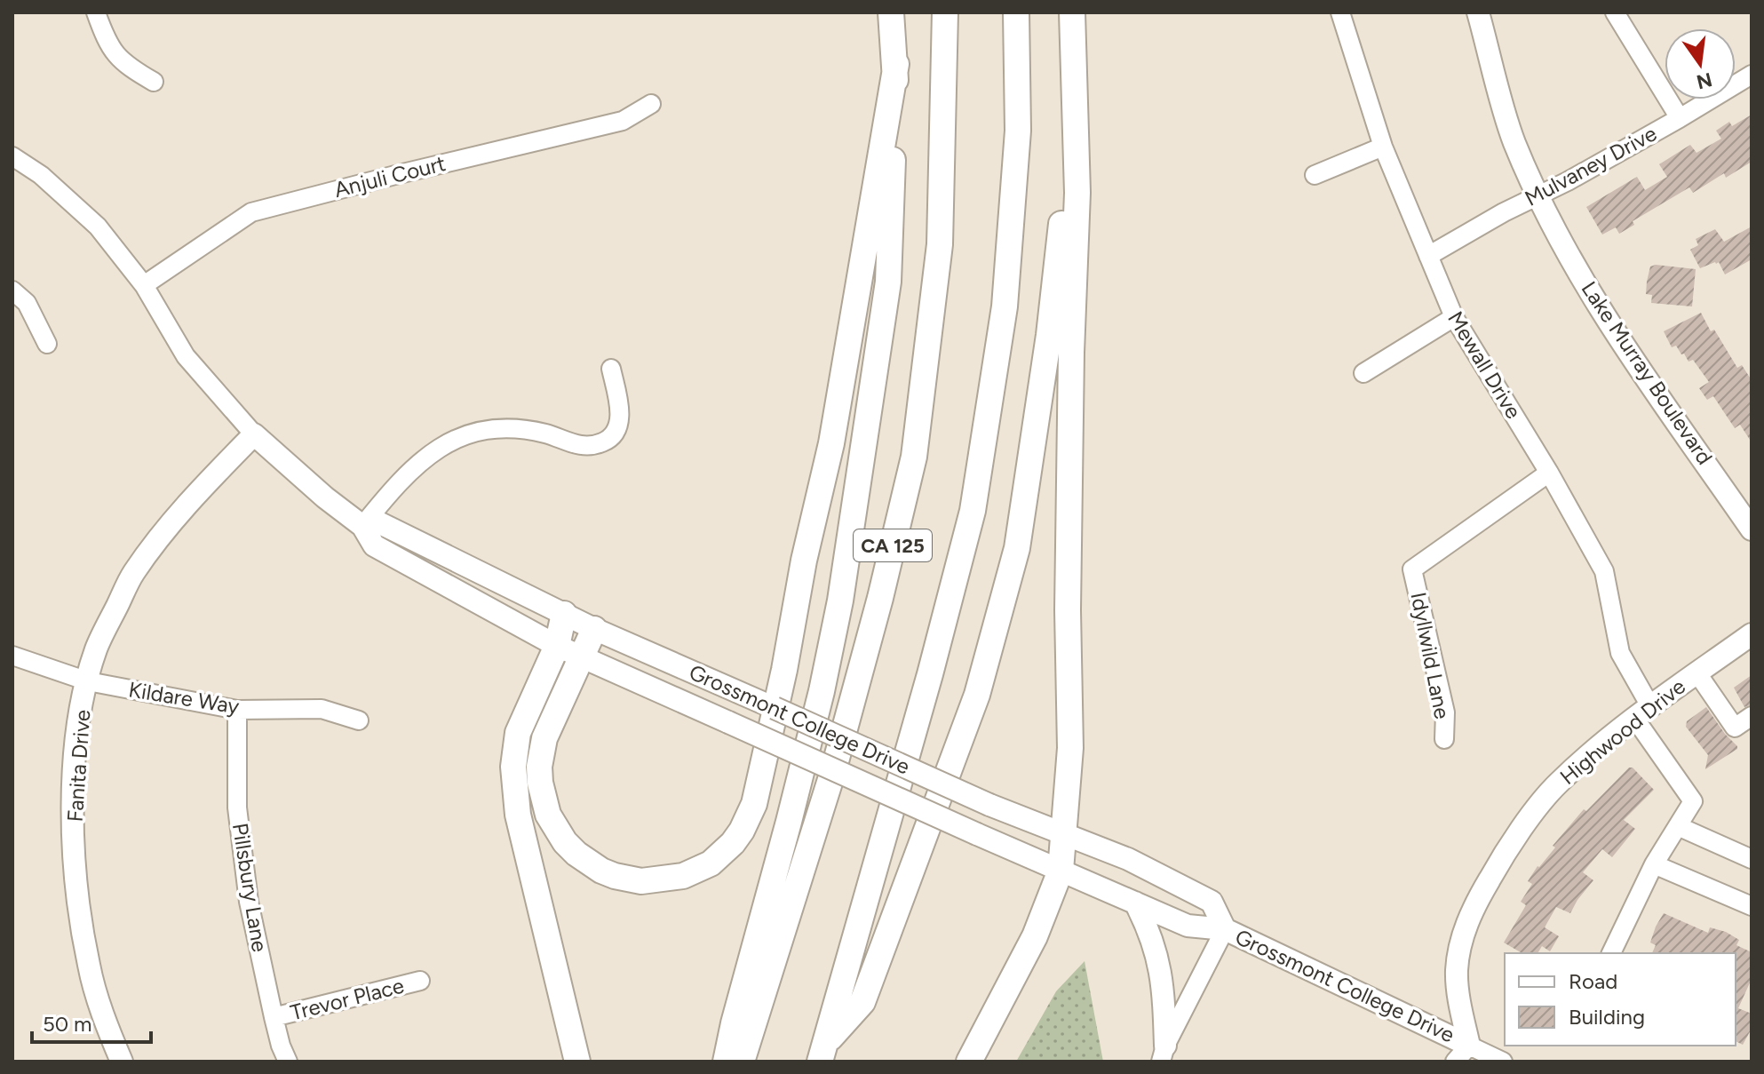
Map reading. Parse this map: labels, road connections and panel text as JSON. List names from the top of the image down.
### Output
{
  "streets": {
    "highway": ["CA 125"],
    "main road": [
      "Lake Murray Boulevard",
      "Grossmont College Drive",
      "Highwood Drive",
      "Fanita Drive"
    ],
    "street": [
      "Mulvaney Drive",
      "Anjuli Court",
      "Mewall Drive",
      "Idyllwild Lane",
      "Kildare Way",
      "Pillsbury Lane",
      "Trevor Place"
    ]
  },
  "crossings": [
    ["Mulvaney Drive", "Mewall Drive"],
    ["Mulvaney Drive", "Lake Murray Boulevard"],
    ["Anjuli Court", "Grossmont College Drive"],
    ["Mewall Drive", "Idyllwild Lane"],
    ["Mewall Drive", "Highwood Drive"],
    ["Kildare Way", "Fanita Drive"],
    ["Kildare Way", "Pillsbury Lane"],
    ["Grossmont College Drive", "Highwood Drive"],
    ["Grossmont College Drive", "Fanita Drive"],
    ["Pillsbury Lane", "Trevor Place"]
  ],
  "legend": ["Road", "Building"],
  "scale_bar": "50 m",
  "north": "bottom"
}
